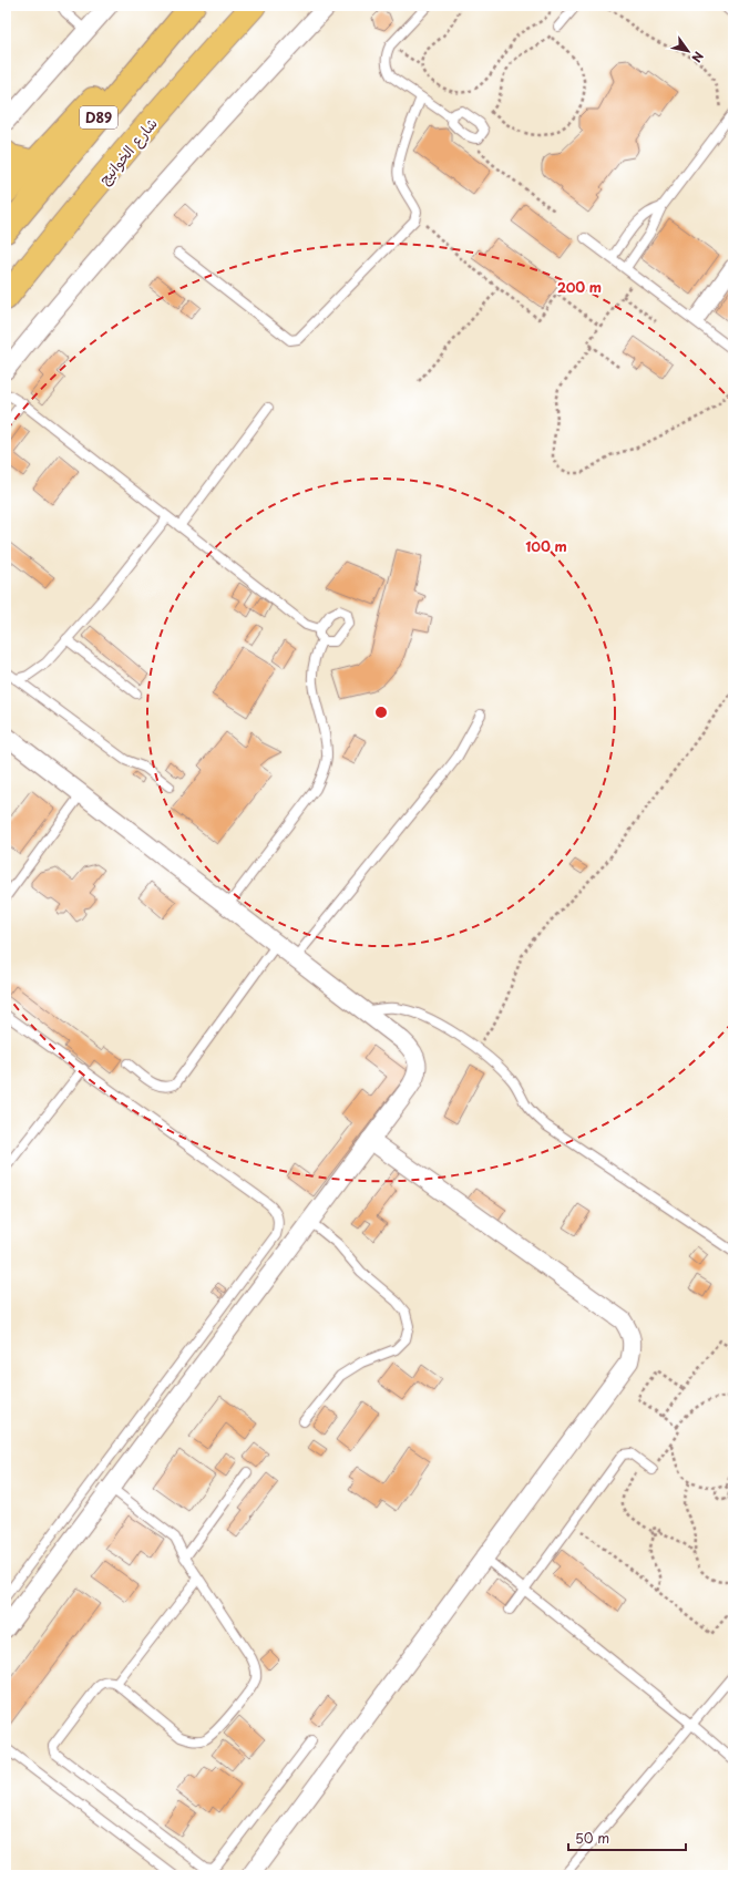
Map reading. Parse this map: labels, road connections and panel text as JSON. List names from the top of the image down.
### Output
{
  "streets": {
    "highway": ["D89", "شارع الخوانيج"]
  },
  "scale_bar": "50 m",
  "north": "bottom right",
  "rings": ["200 m", "100 m"]
}
